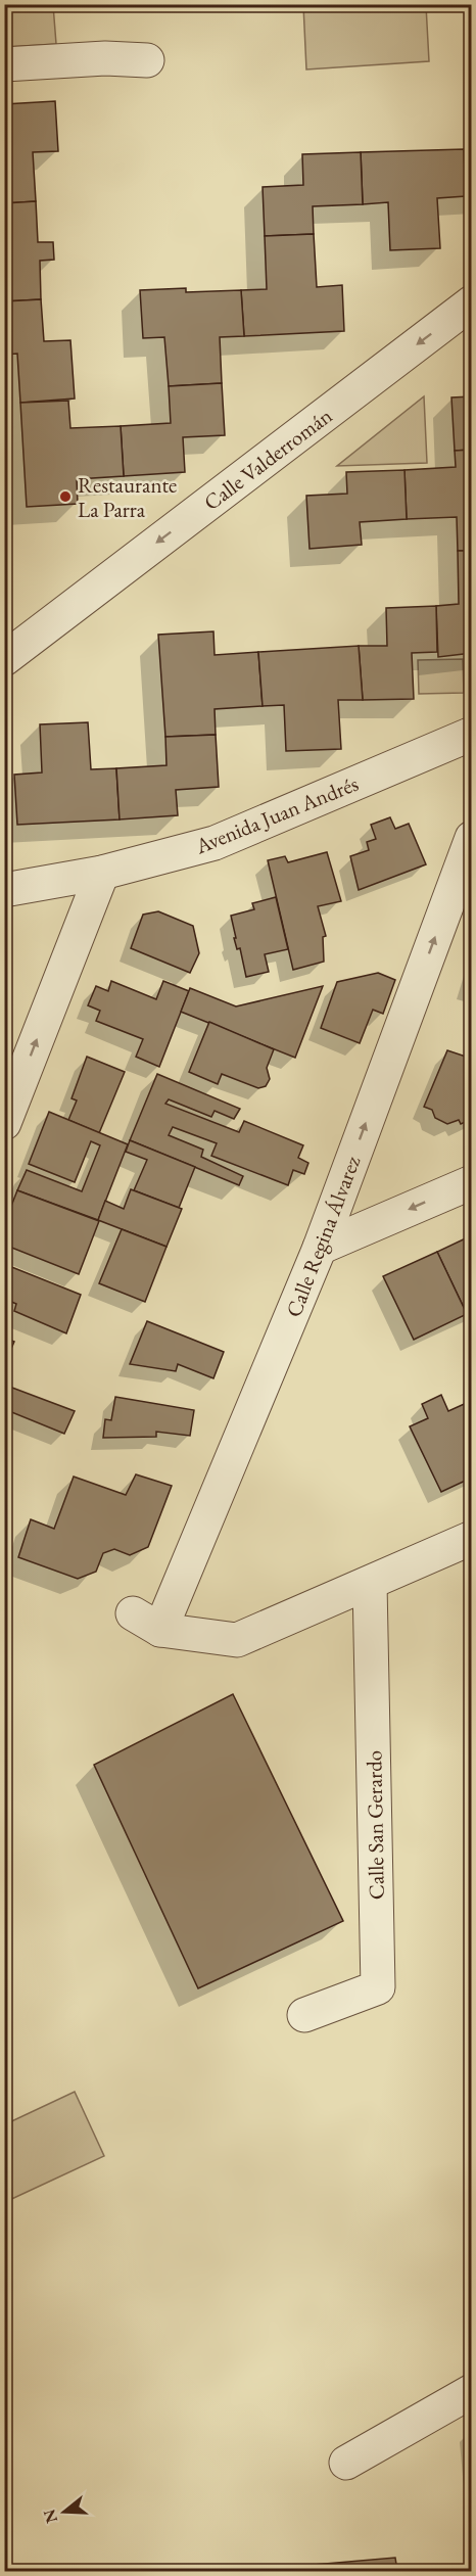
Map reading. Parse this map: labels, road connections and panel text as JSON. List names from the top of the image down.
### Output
{
  "streets": {
    "street": [
      "Calle Valderromán",
      "Avenida Juan Andrés",
      "Calle Regina Álvarez",
      "Calle San Gerardo"
    ]
  },
  "crossings": [
    ["Calle Regina Álvarez", "Calle San Gerardo"]
  ],
  "one_way": ["Calle Valderromán", "Calle Regina Álvarez"],
  "places": ["Restaurante La Parra"],
  "north": "left"
}
